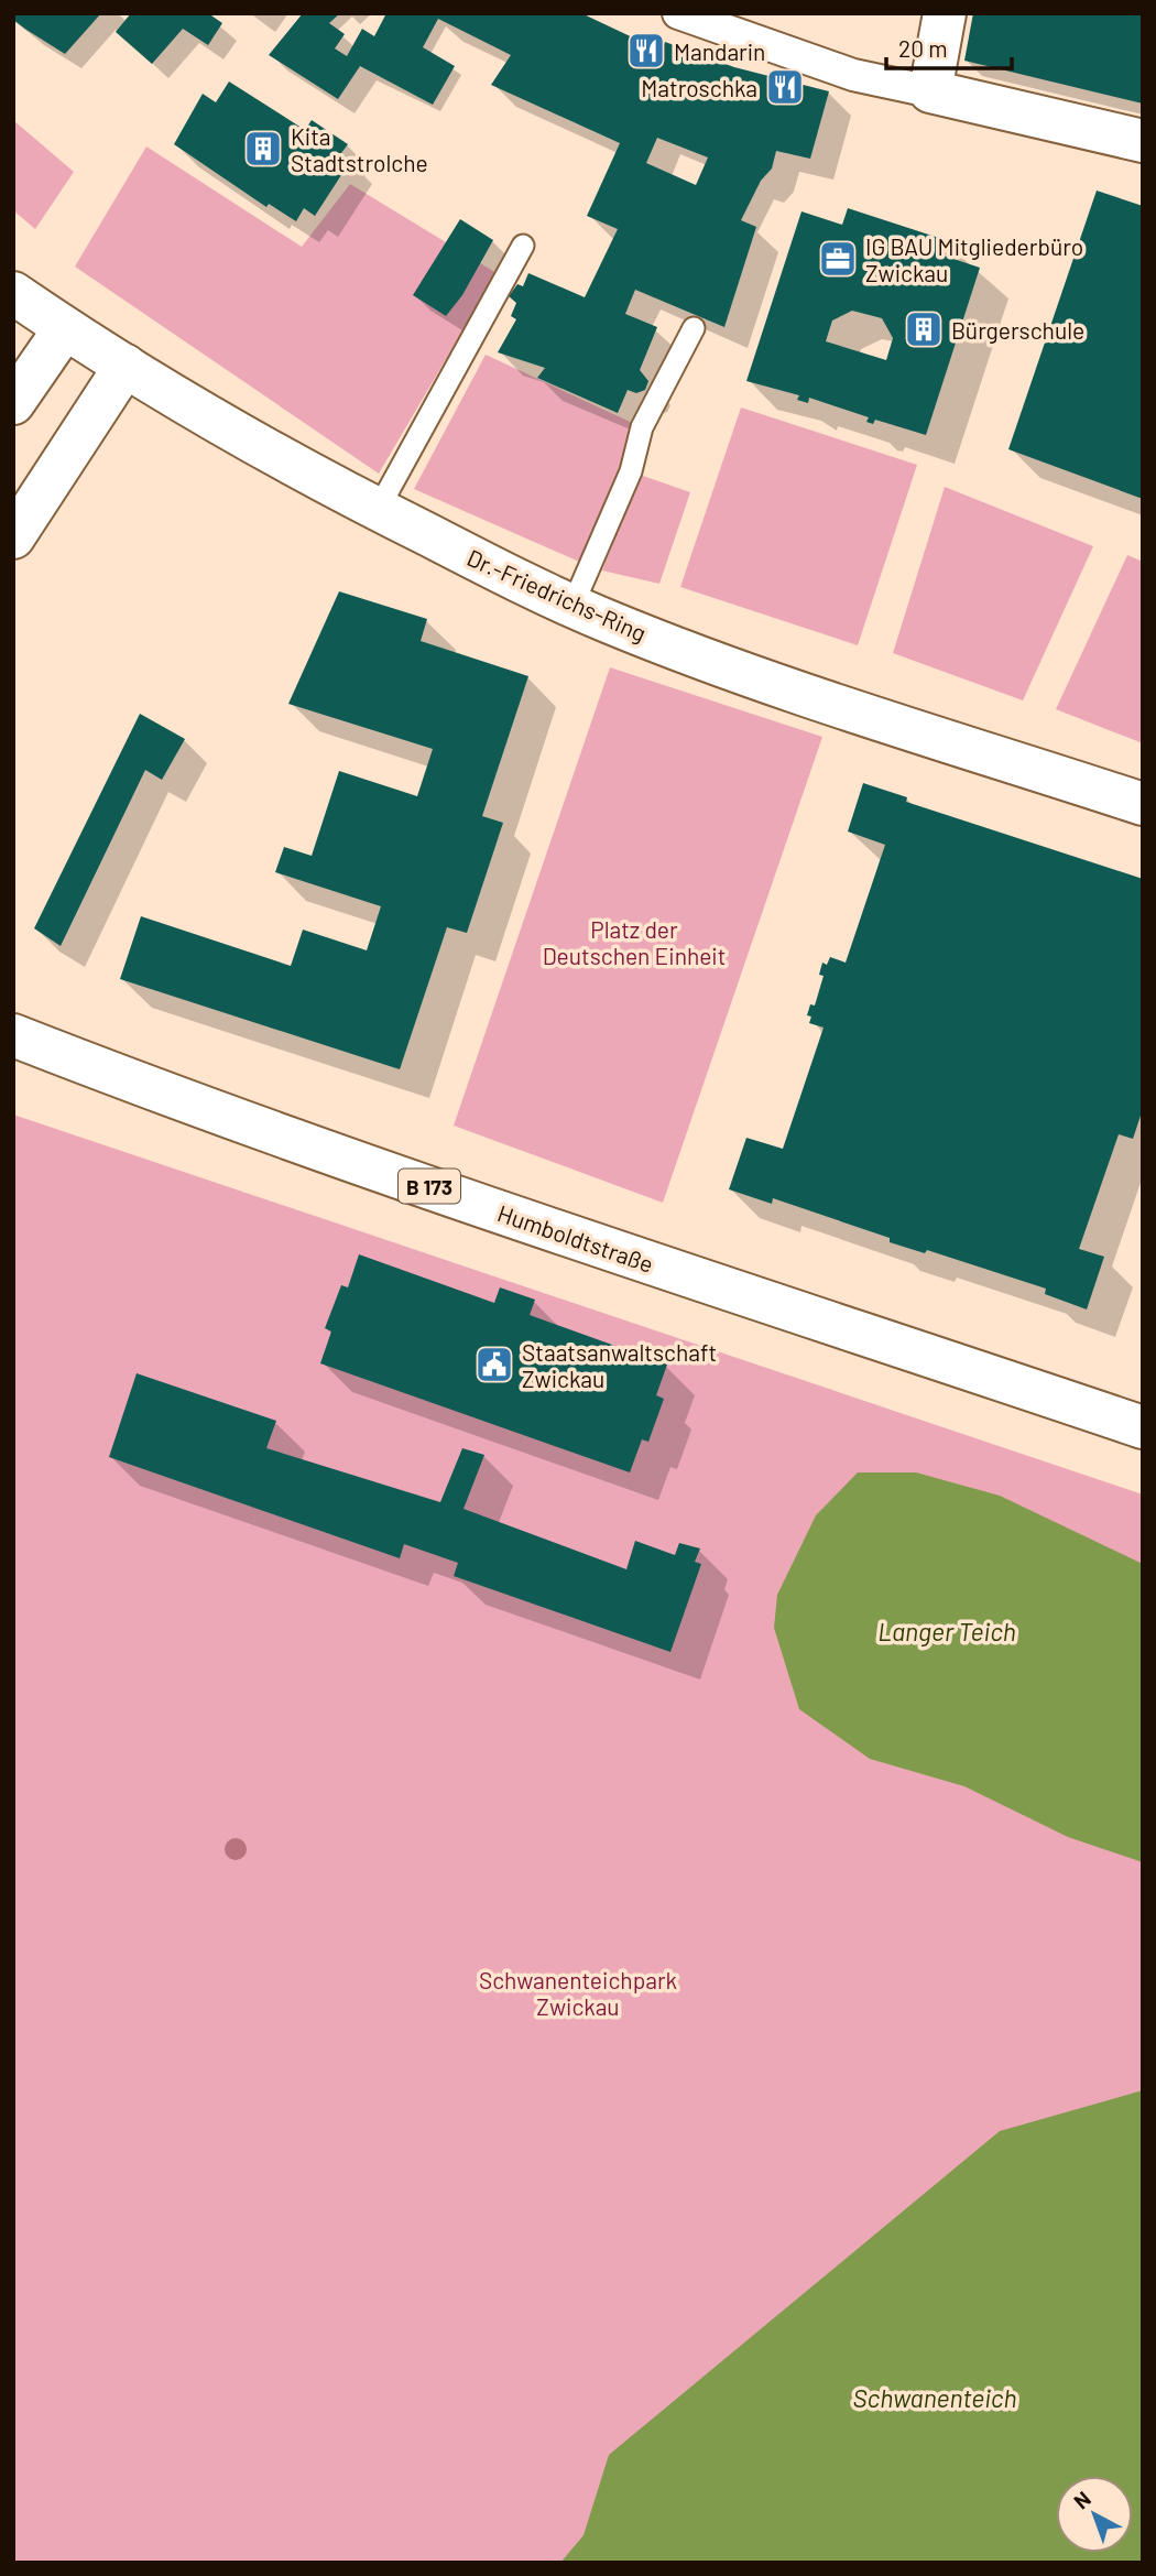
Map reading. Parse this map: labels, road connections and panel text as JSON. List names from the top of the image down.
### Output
{
  "streets": {
    "main road": ["Dr.-Friedrichs-Ring", "B 173", "Humboldtstraße"]
  },
  "water": ["Langer Teich", "Schwanenteich"],
  "parks": ["Platz der Deutschen Einheit", "Schwanenteichpark Zwickau"],
  "places": {
    "restaurant": ["Mandarin", "Matroschka"],
    "building": ["Kita Stadtstrolche", "Bürgerschule"],
    "office": ["IG BAU Mitgliederbüro Zwickau"],
    "public building": ["Staatsanwaltschaft Zwickau"]
  },
  "scale_bar": "20 m",
  "north": "top left"
}
